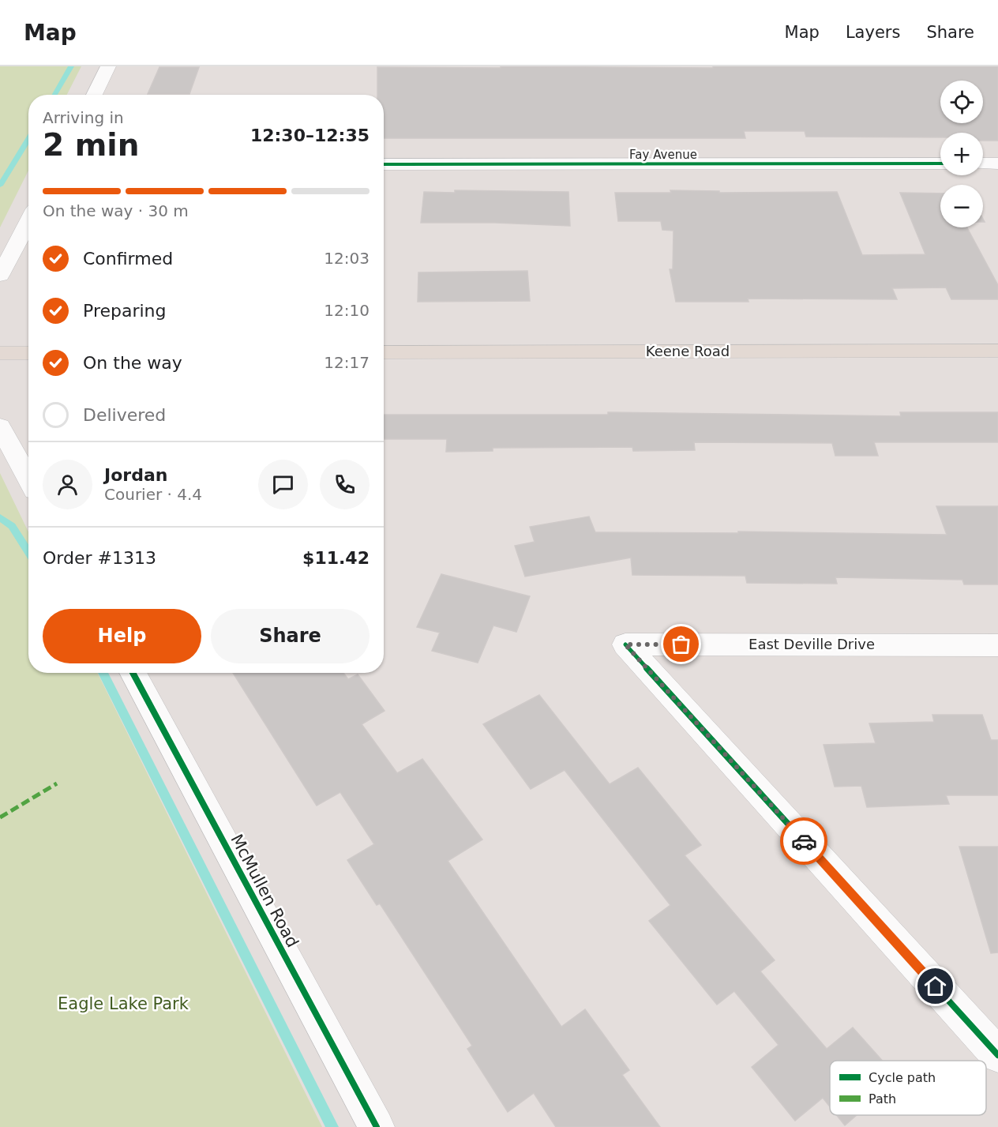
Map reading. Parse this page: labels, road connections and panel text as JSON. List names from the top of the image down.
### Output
{
  "streets": {
    "main road": ["Keene Road"],
    "street": ["Fay Avenue", "East Deville Drive", "McMullen Road"]
  },
  "parks": ["Eagle Lake Park"],
  "legend": ["Cycle path", "Path"],
  "page": {
    "header": "Map",
    "nav": ["Map", "Layers", "Share"],
    "map_buttons": ["+", "−"],
    "heading": ["2 min", "Arriving in", "12:30–12:35"],
    "panel": [
      "Jordan",
      "Courier · 4.4",
      "Order #1313",
      "$11.42"
    ],
    "bar": "On the way · 30 m",
    "list": [
      ["Confirmed", "12:03"],
      ["Preparing", "12:10"],
      ["On the way", "12:17"],
      "Delivered"
    ],
    "buttons": ["Help", "Share"]
  }
}
